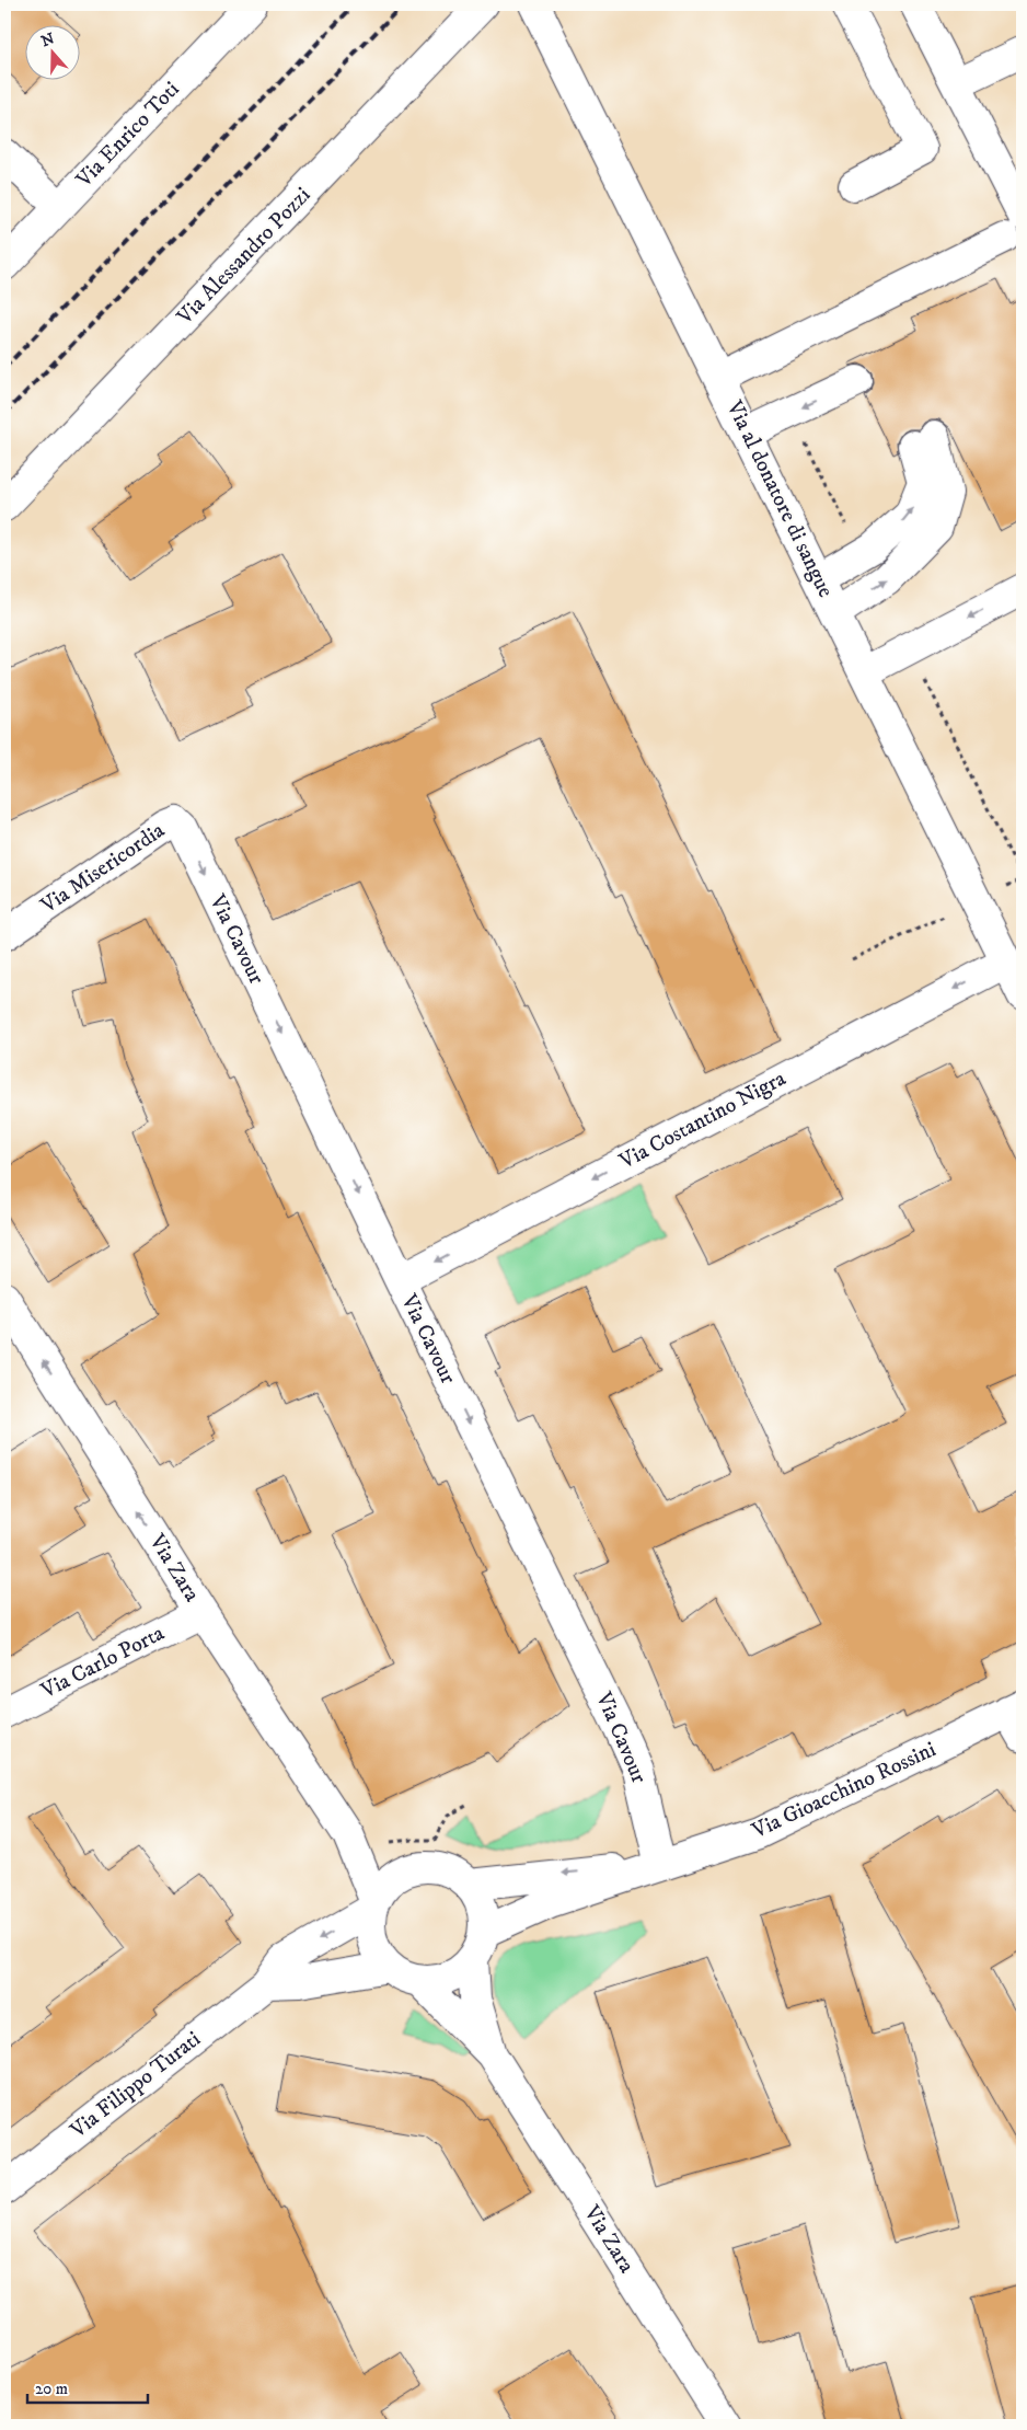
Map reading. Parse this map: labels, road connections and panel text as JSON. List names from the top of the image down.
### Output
{
  "streets": {
    "street": [
      "Via Enrico Toti",
      "Via Alessandro Pozzi",
      "Via al donatore di sangue",
      "Via Misericordia",
      "Via Cavour",
      "Via Costantino Nigra",
      "Via Zara",
      "Via Carlo Porta",
      "Via Gioacchino Rossini",
      "Via Filippo Turati"
    ]
  },
  "crossings": [
    ["Via al donatore di sangue", "Via Costantino Nigra"],
    ["Via Misericordia", "Via Cavour"],
    ["Via Cavour", "Via Costantino Nigra"],
    ["Via Cavour", "Via Gioacchino Rossini"],
    ["Via Zara", "Via Carlo Porta"],
    ["Via Zara", "Via Gioacchino Rossini"],
    ["Via Zara", "Via Filippo Turati"],
    ["Via Gioacchino Rossini", "Via Filippo Turati"]
  ],
  "one_way": ["Via Cavour", "Via Costantino Nigra"],
  "scale_bar": "20 m",
  "north": "top"
}
